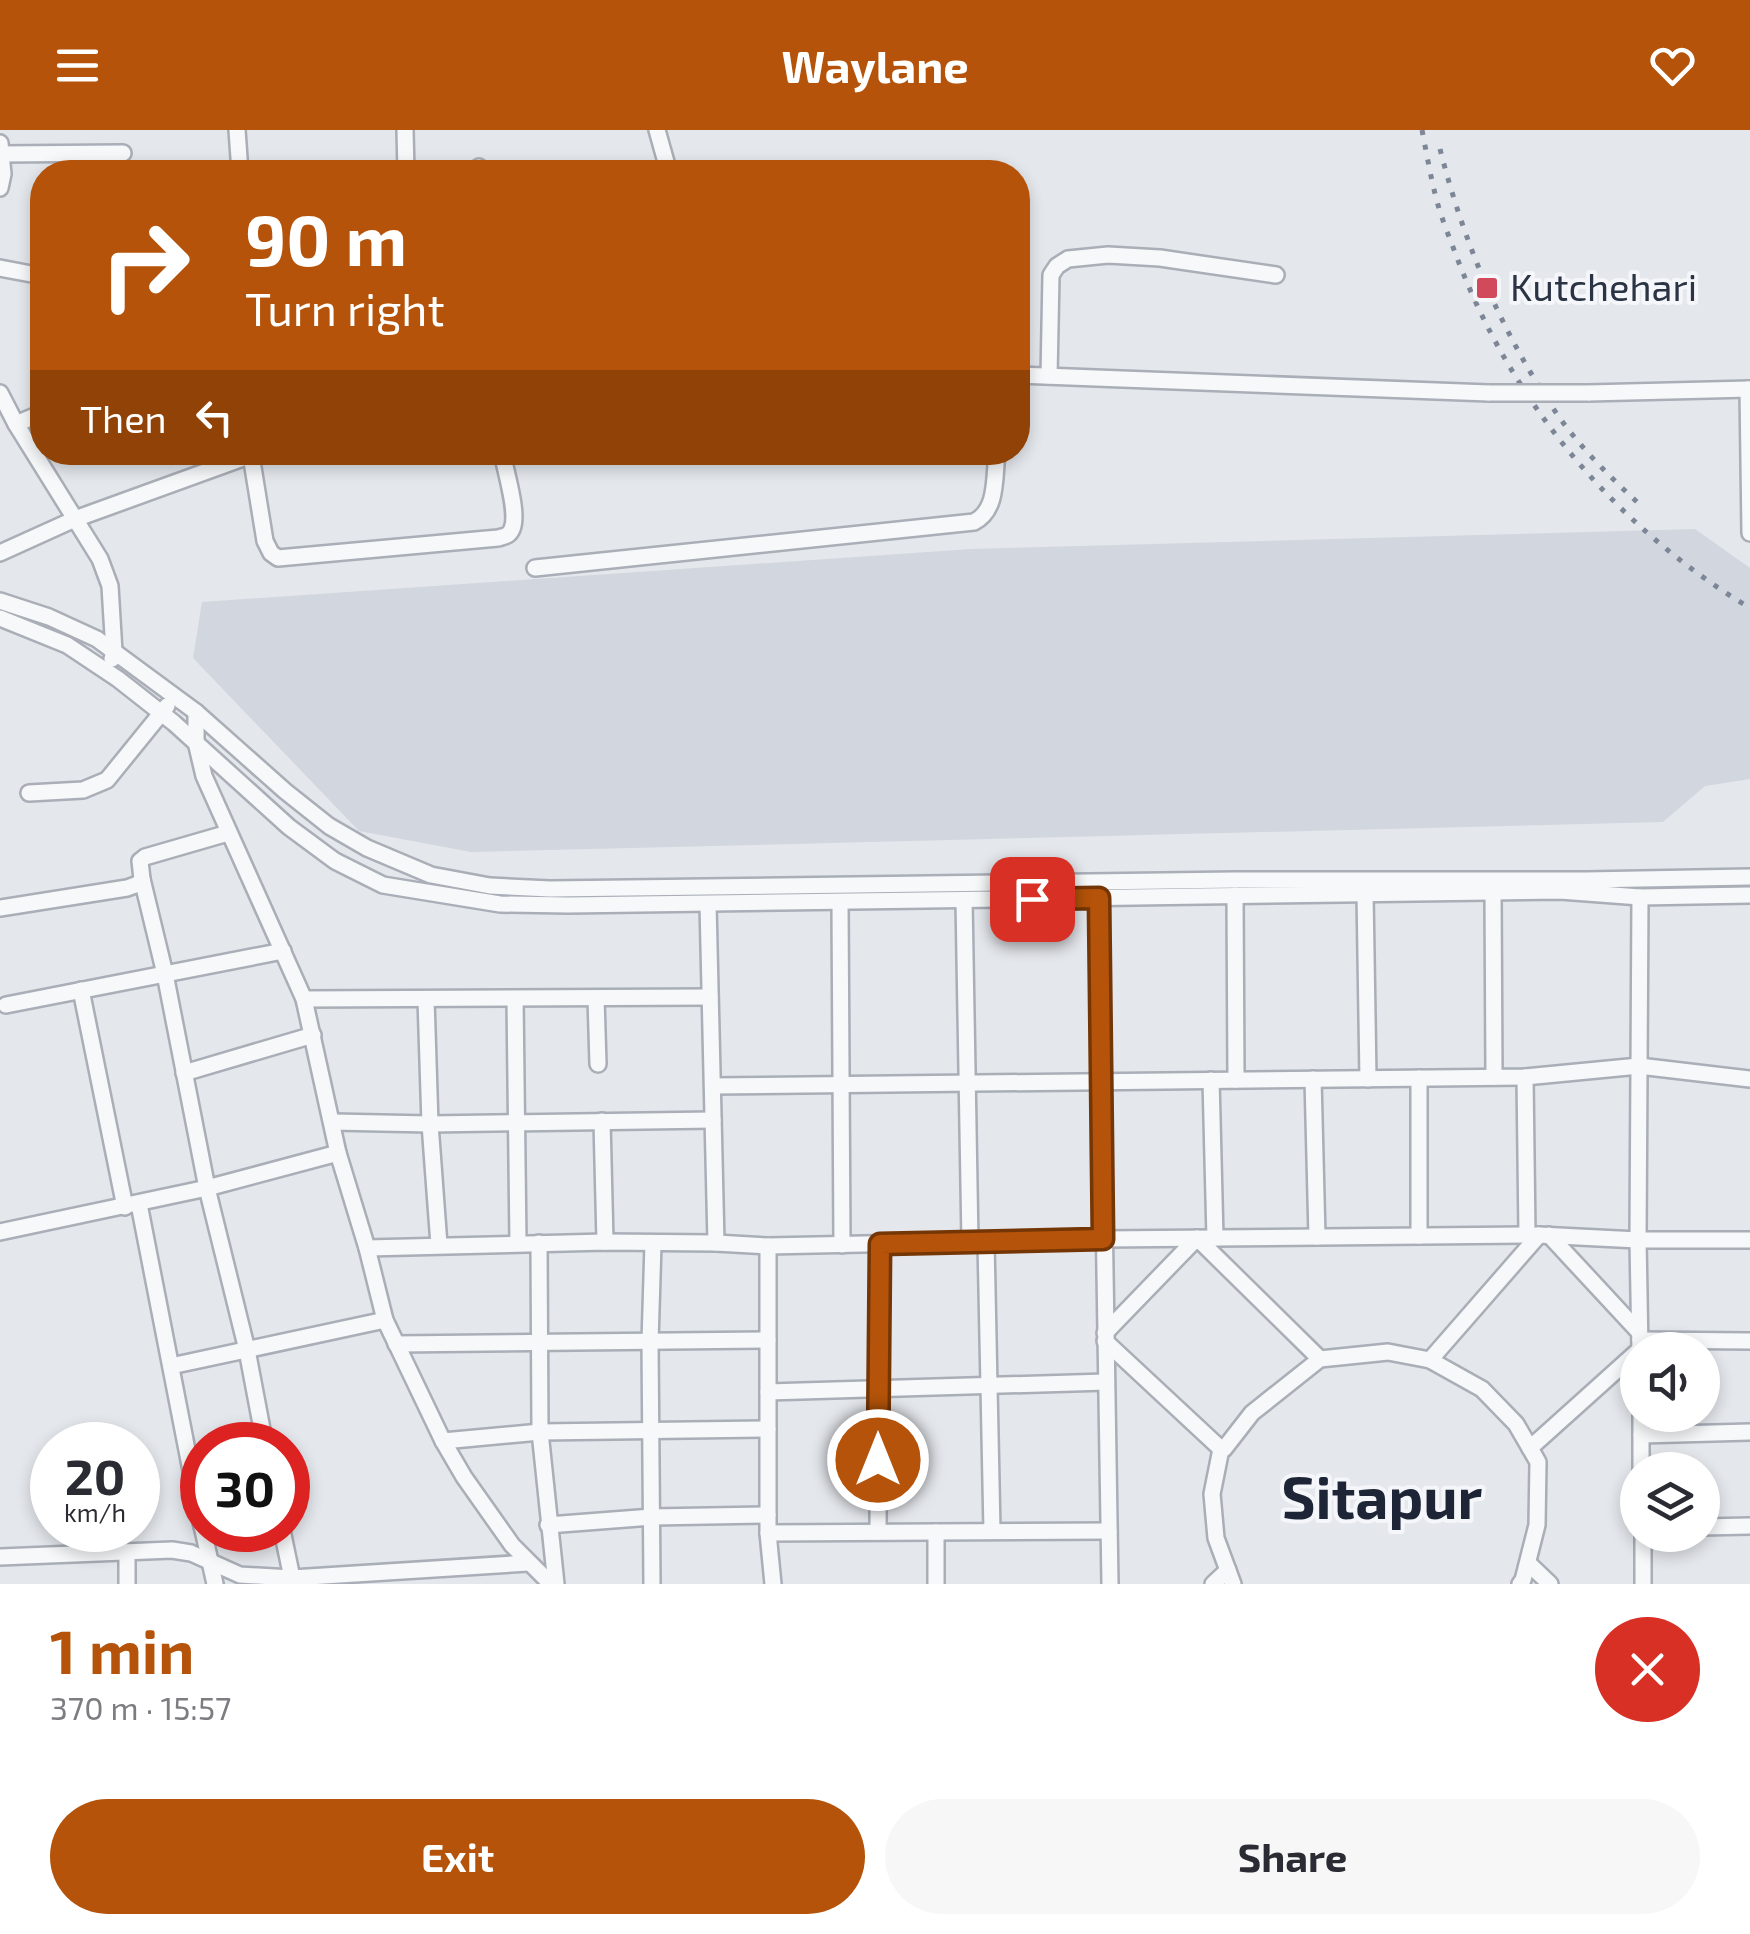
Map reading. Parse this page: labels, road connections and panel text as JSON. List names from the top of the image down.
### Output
{
  "districts": ["Sitapur"],
  "places": {
    "transit": ["Kutchehari"]
  },
  "page": {
    "header": "Waylane",
    "turn": ["90 m", "Turn right"],
    "then": "Then",
    "speed": "20 km/h",
    "limit": "30",
    "heading": ["1 min", "370 m · 15:57"],
    "buttons": ["Exit", "Share"]
  }
}
